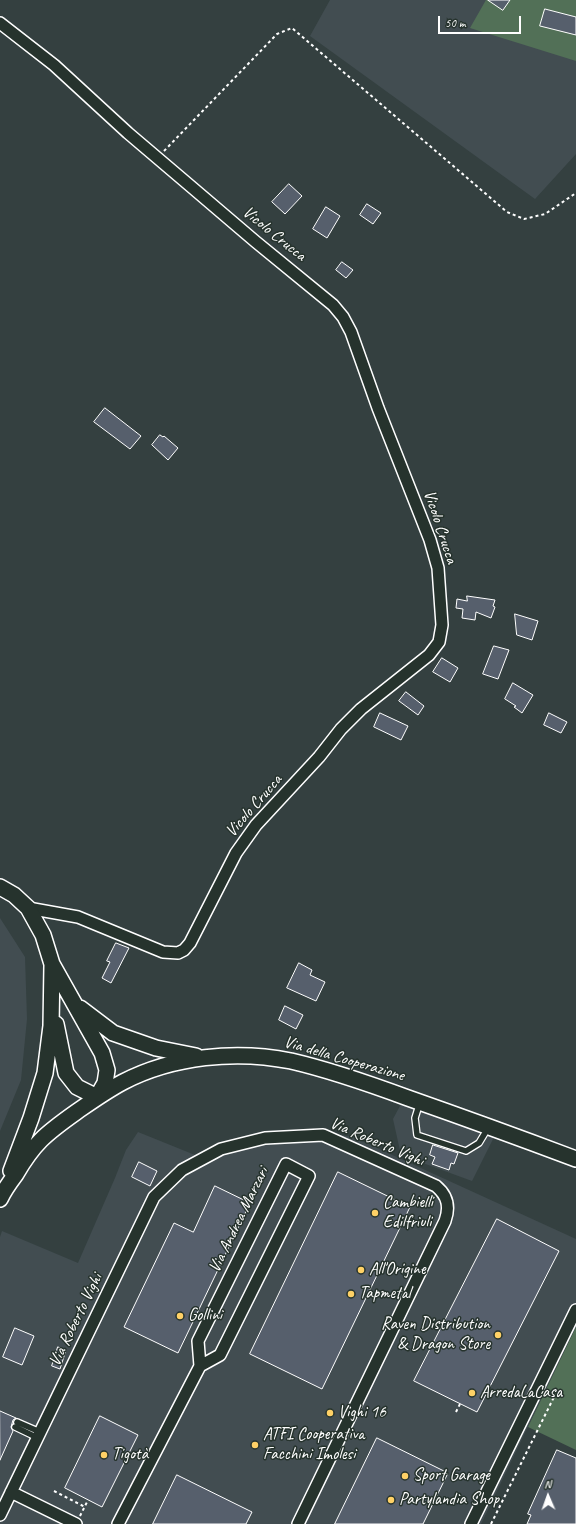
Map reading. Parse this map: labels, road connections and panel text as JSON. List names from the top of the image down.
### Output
{
  "streets": {
    "street": [
      "Vicolo Crucca",
      "Via della Cooperazione",
      "Via Roberto Vighi",
      "Via Andrea Marzari"
    ]
  },
  "places": [
    "Cambielli Edilfriuli",
    "All'Origine",
    "Tapmetal",
    "Gollini",
    "Raven Distribution & Dragon Store",
    "ArredaLaCasa",
    "Vighi 16",
    "ATFI Cooperativa Facchini Imolesi",
    "Tigotà",
    "Sport Garage",
    "Partylandia Shop"
  ],
  "scale_bar": "50 m",
  "north": "top"
}
